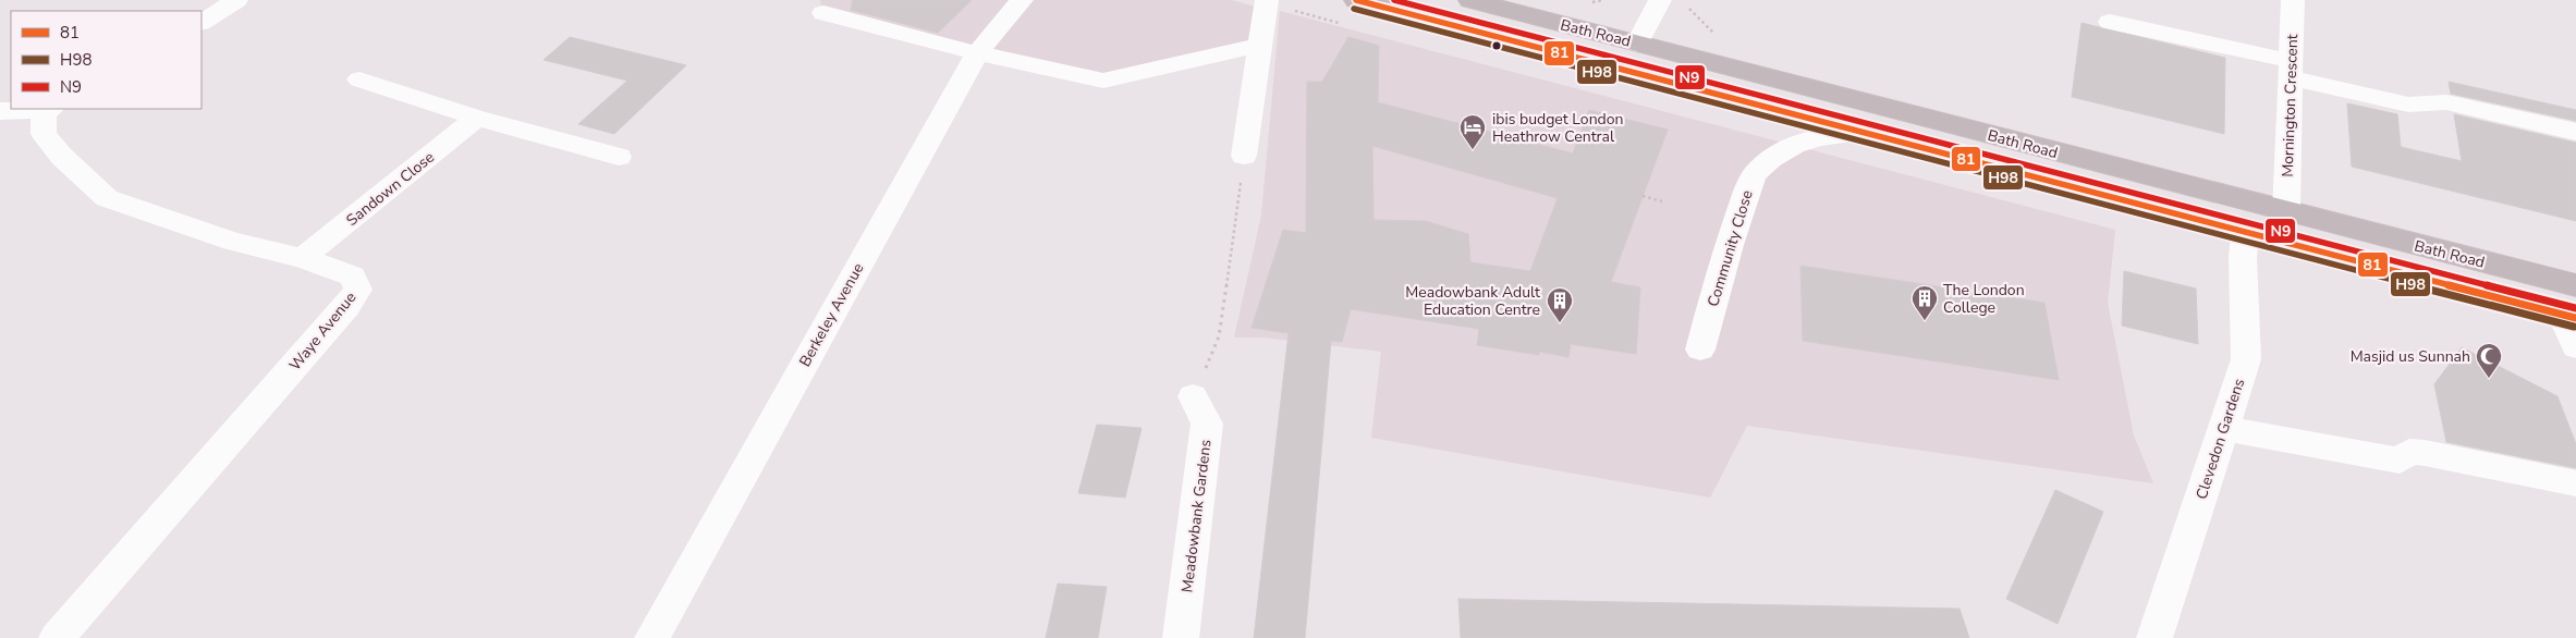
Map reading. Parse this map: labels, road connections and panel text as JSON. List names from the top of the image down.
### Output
{
  "streets": {
    "highway": ["Bath Road"],
    "street": [
      "Mornington Crescent",
      "Sandown Close",
      "Community Close",
      "Berkeley Avenue",
      "Waye Avenue",
      "Clevedon Gardens",
      "Meadowbank Gardens"
    ]
  },
  "crossings": [
    ["Bath Road", "Mornington Crescent"],
    ["Bath Road", "Community Close"],
    ["Bath Road", "Clevedon Gardens"],
    ["Sandown Close", "Waye Avenue"]
  ],
  "places": {
    "hotel": ["ibis budget London Heathrow Central"],
    "building": ["The London College", "Meadowbank Adult Education Centre"],
    "mosque": ["Masjid us Sunnah"]
  },
  "lines": ["transit line 81", "transit line N9", "transit line H98"],
  "legend": ["81", "H98", "N9"]
}
